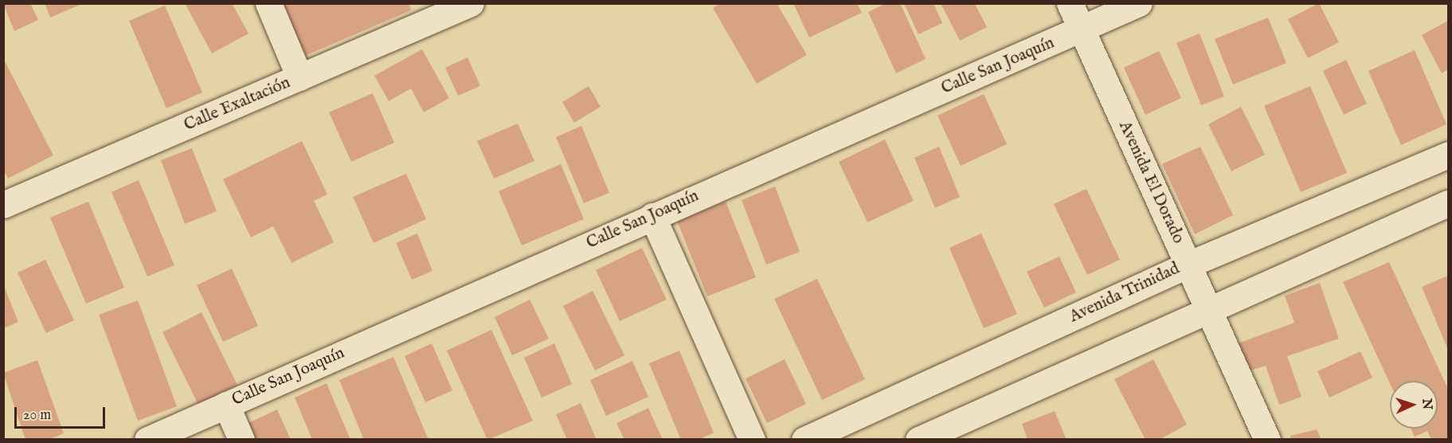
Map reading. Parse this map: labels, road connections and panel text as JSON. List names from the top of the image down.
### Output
{
  "streets": {
    "street": [
      "Calle San Joaquín",
      "Calle Exaltación",
      "Avenida El Dorado",
      "Avenida Trinidad"
    ]
  },
  "crossings": [
    ["Calle San Joaquín", "Avenida El Dorado"],
    ["Avenida El Dorado", "Avenida Trinidad"]
  ],
  "scale_bar": "20 m",
  "north": "right"
}
